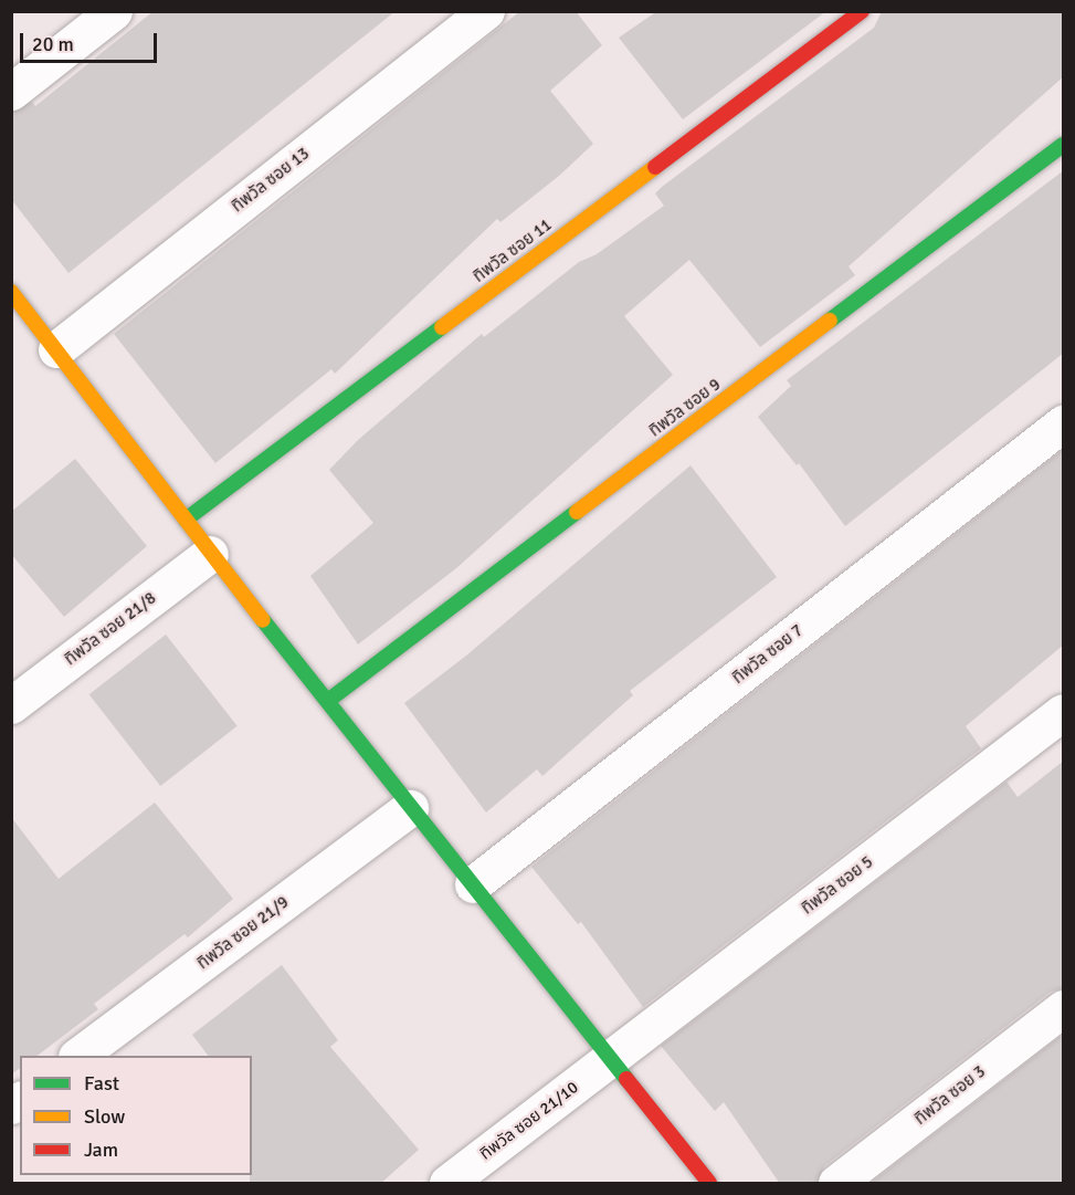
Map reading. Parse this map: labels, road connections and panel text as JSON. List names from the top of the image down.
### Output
{
  "streets": {
    "street": [
      "ทิพวัล ซอย 13",
      "ทิพวัล ซอย 11",
      "ทิพวัล ซอย 9",
      "ทิพวัล ซอย 21/8",
      "ทิพวัล ซอย 7",
      "ทิพวัล ซอย 5",
      "ทิพวัล ซอย 21/9",
      "ทิพวัล ซอย 3",
      "ทิพวัล ซอย 21/10"
    ]
  },
  "crossings": [
    ["ทิพวัล ซอย 5", "ทิพวัล ซอย 21/10"]
  ],
  "legend": ["Fast", "Slow", "Jam"],
  "scale_bar": "20 m"
}
